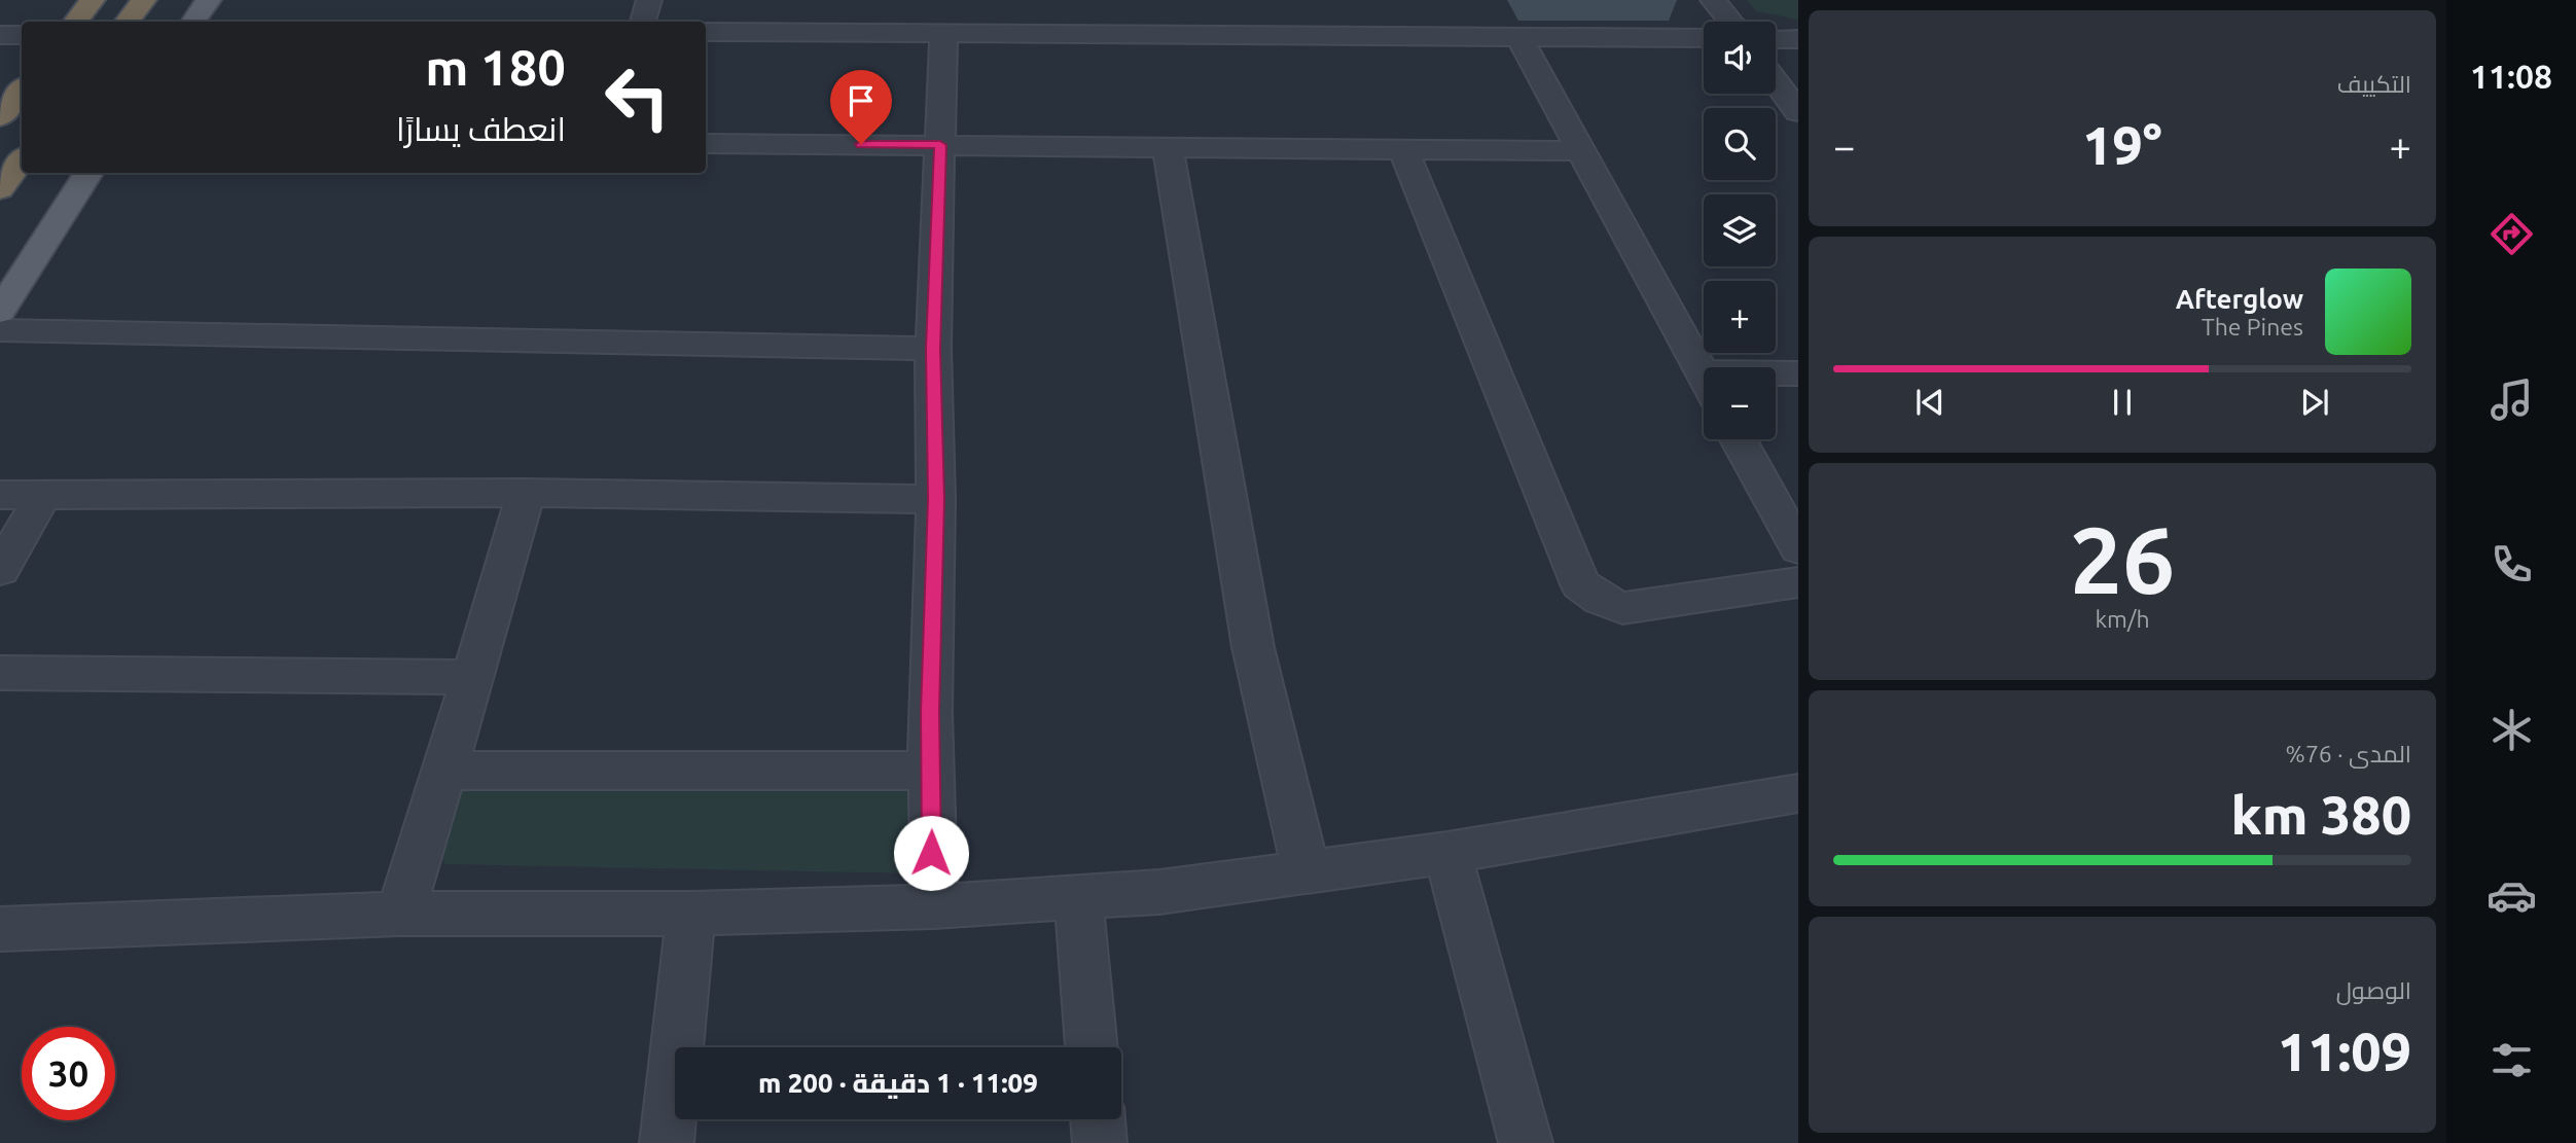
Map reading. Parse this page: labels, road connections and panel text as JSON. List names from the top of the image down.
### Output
{
  "page": {
    "tabs": "11:08",
    "tile": [
      "التكييف",
      ["26", "km/h"],
      ["المدى · 76%", "380 km"],
      ["الوصول", "11:09"]
    ],
    "map_buttons": ["+", "−"],
    "turn": ["180 m", "انعطف يسارًا"],
    "heat": ["−", "19°", "+"],
    "song": ["Afterglow", "The Pines"],
    "limit": "30",
    "trip": "11:09 · 1 دقيقة · 200 m"
  }
}
